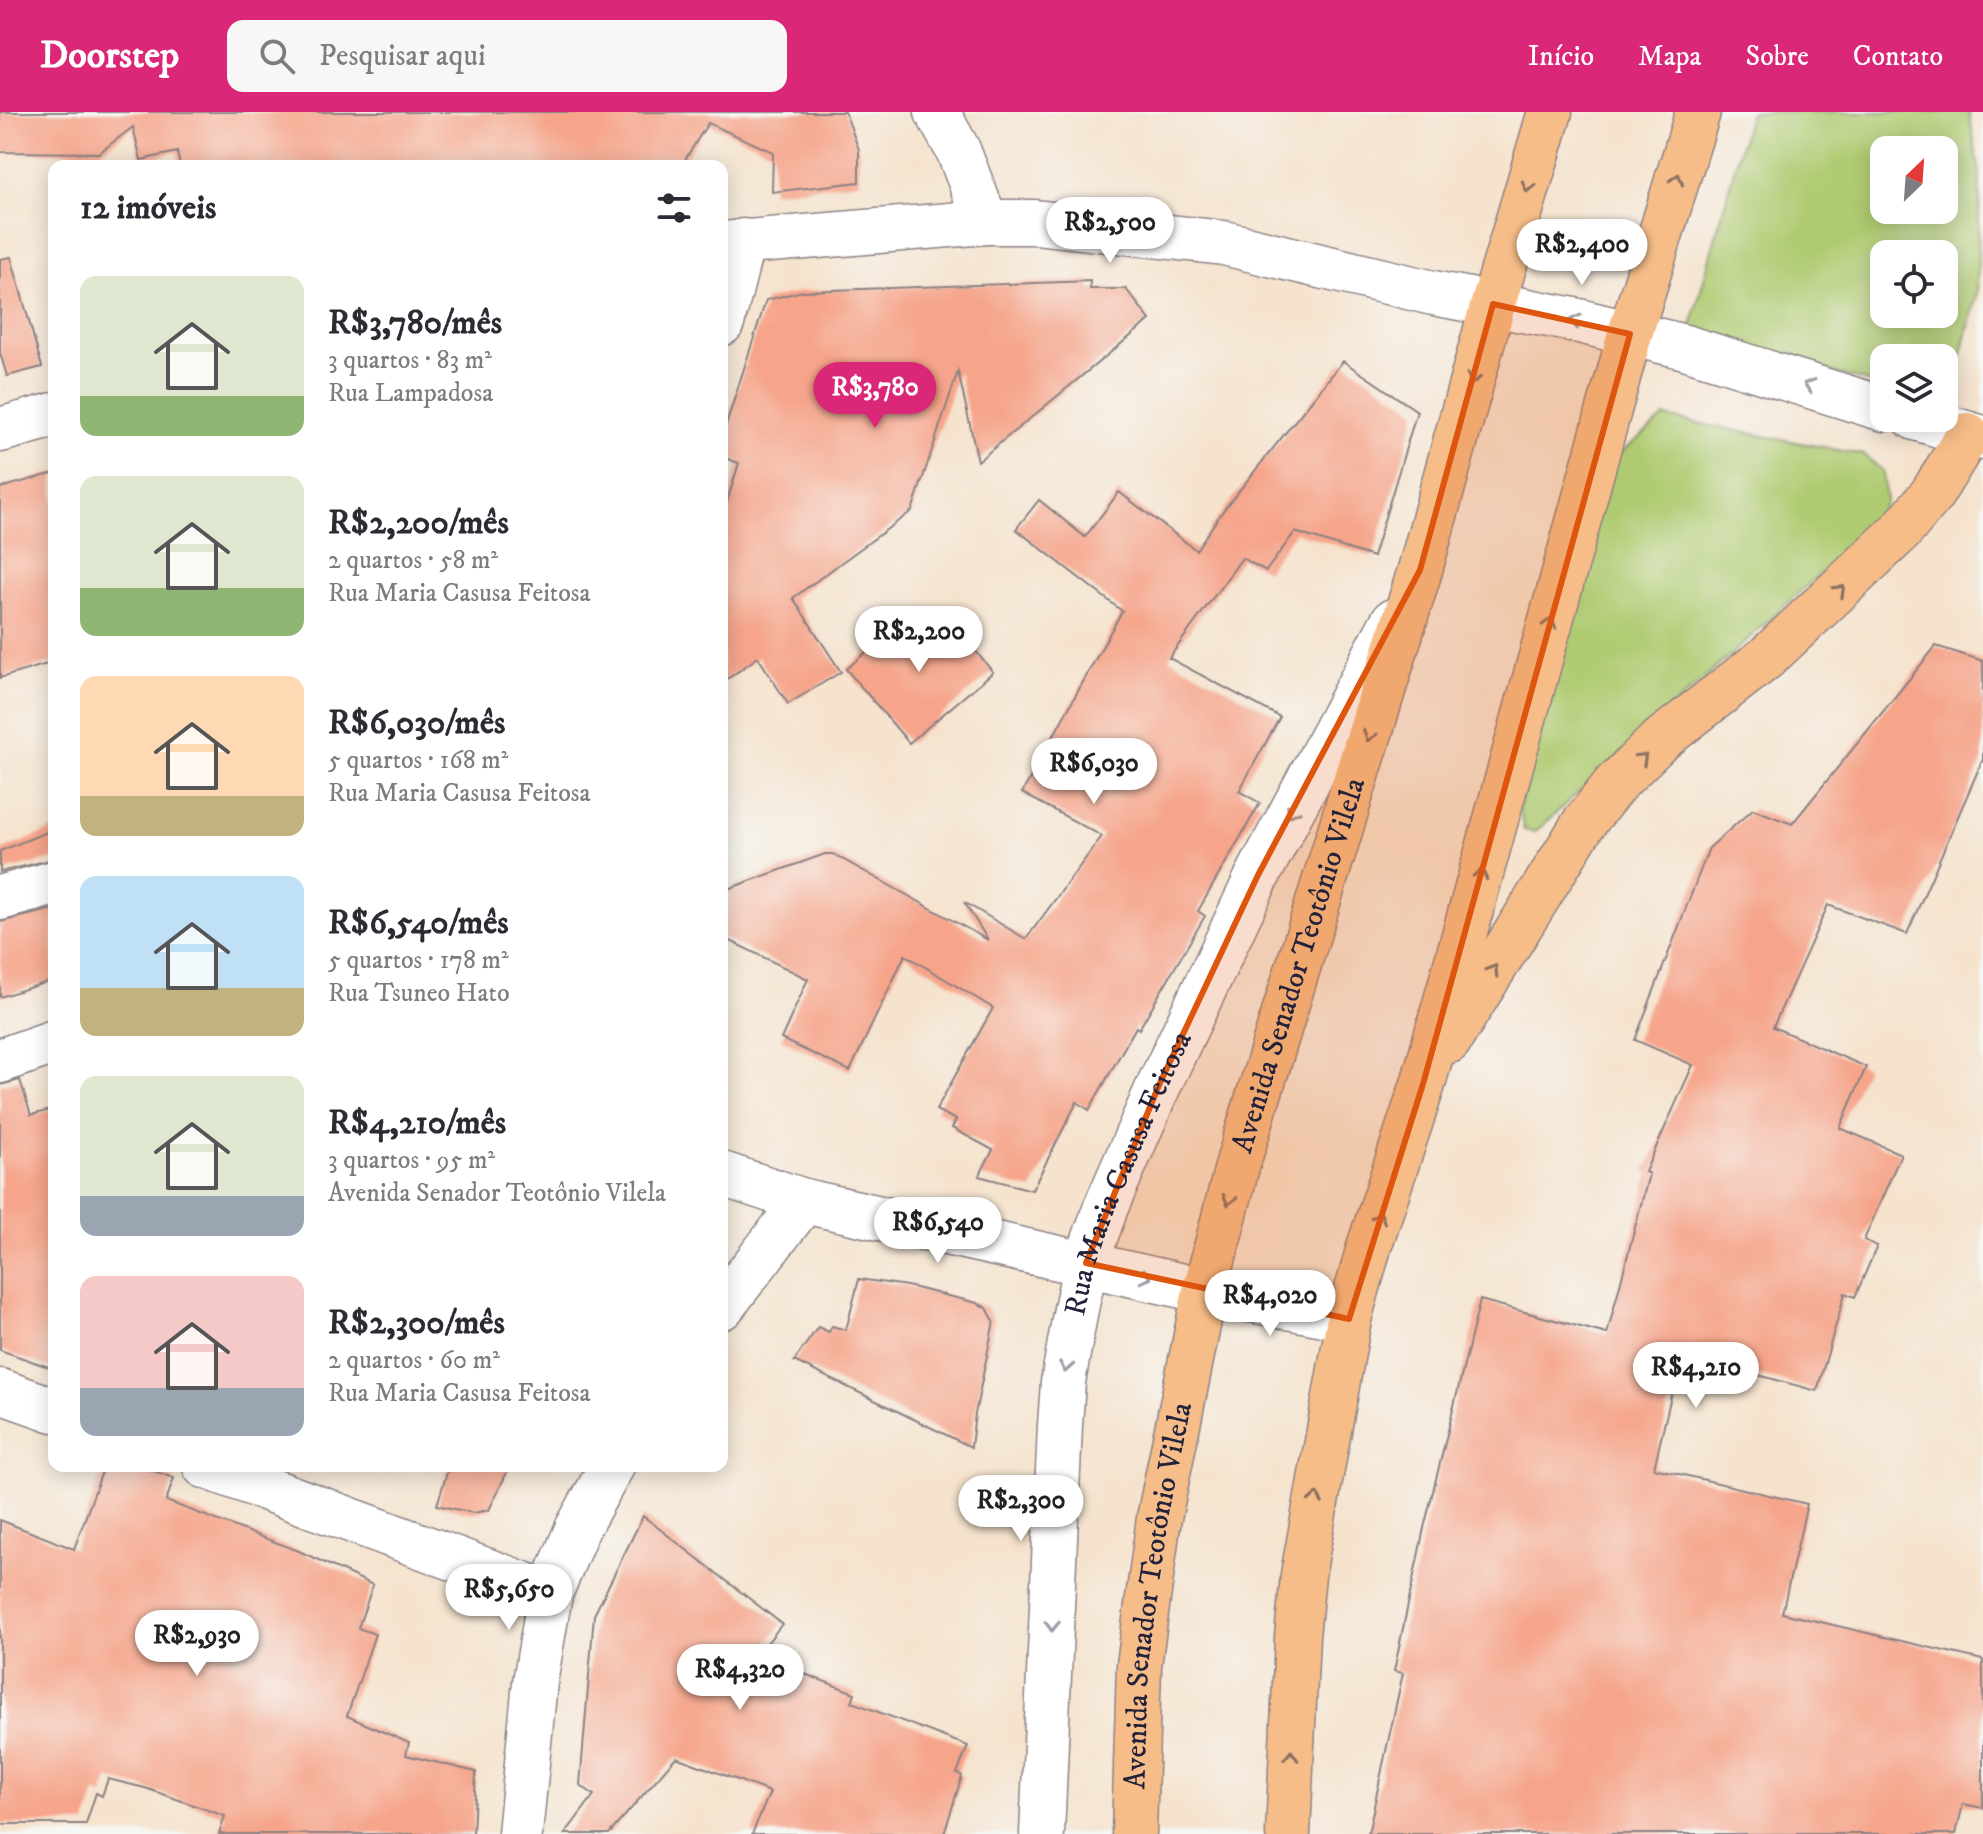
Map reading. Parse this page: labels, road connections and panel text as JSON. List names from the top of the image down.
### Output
{
  "streets": {
    "main road": ["Avenida Senador Teotônio Vilela"],
    "street": ["Rua Maria Casusa Feitosa"]
  },
  "crossings": [
    ["Avenida Senador Teotônio Vilela", "Rua Maria Casusa Feitosa"]
  ],
  "one_way": ["Rua Maria Casusa Feitosa"],
  "north": "top right",
  "page": {
    "header": "Doorstep",
    "search": "Pesquisar aqui",
    "nav": [
      "Início",
      "Mapa",
      "Sobre",
      "Contato"
    ],
    "heading": "12 imóveis",
    "price": [
      "R$2,500",
      "R$2,400",
      "R$3,780",
      "R$2,200",
      "R$6,030",
      "R$6,540",
      "R$4,020",
      "R$4,210",
      "R$2,300",
      "R$5,650",
      "R$2,930",
      "R$4,320"
    ],
    "list": [
      {
        "name": "R$3,780/mês",
        "note": "3 quartos · 83 m² · Rua Lampadosa"
      },
      {
        "name": "R$2,200/mês",
        "note": "2 quartos · 58 m² · Rua Maria Casusa Feitosa"
      },
      {
        "name": "R$6,030/mês",
        "note": "5 quartos · 168 m² · Rua Maria Casusa Feitosa"
      },
      {
        "name": "R$6,540/mês",
        "note": "5 quartos · 178 m² · Rua Tsuneo Hato"
      },
      {
        "name": "R$4,210/mês",
        "note": "3 quartos · 95 m² · Avenida Senador Teotônio Vilela"
      },
      {
        "name": "R$2,300/mês",
        "note": "2 quartos · 60 m² · Rua Maria Casusa Feitosa"
      }
    ]
  }
}
